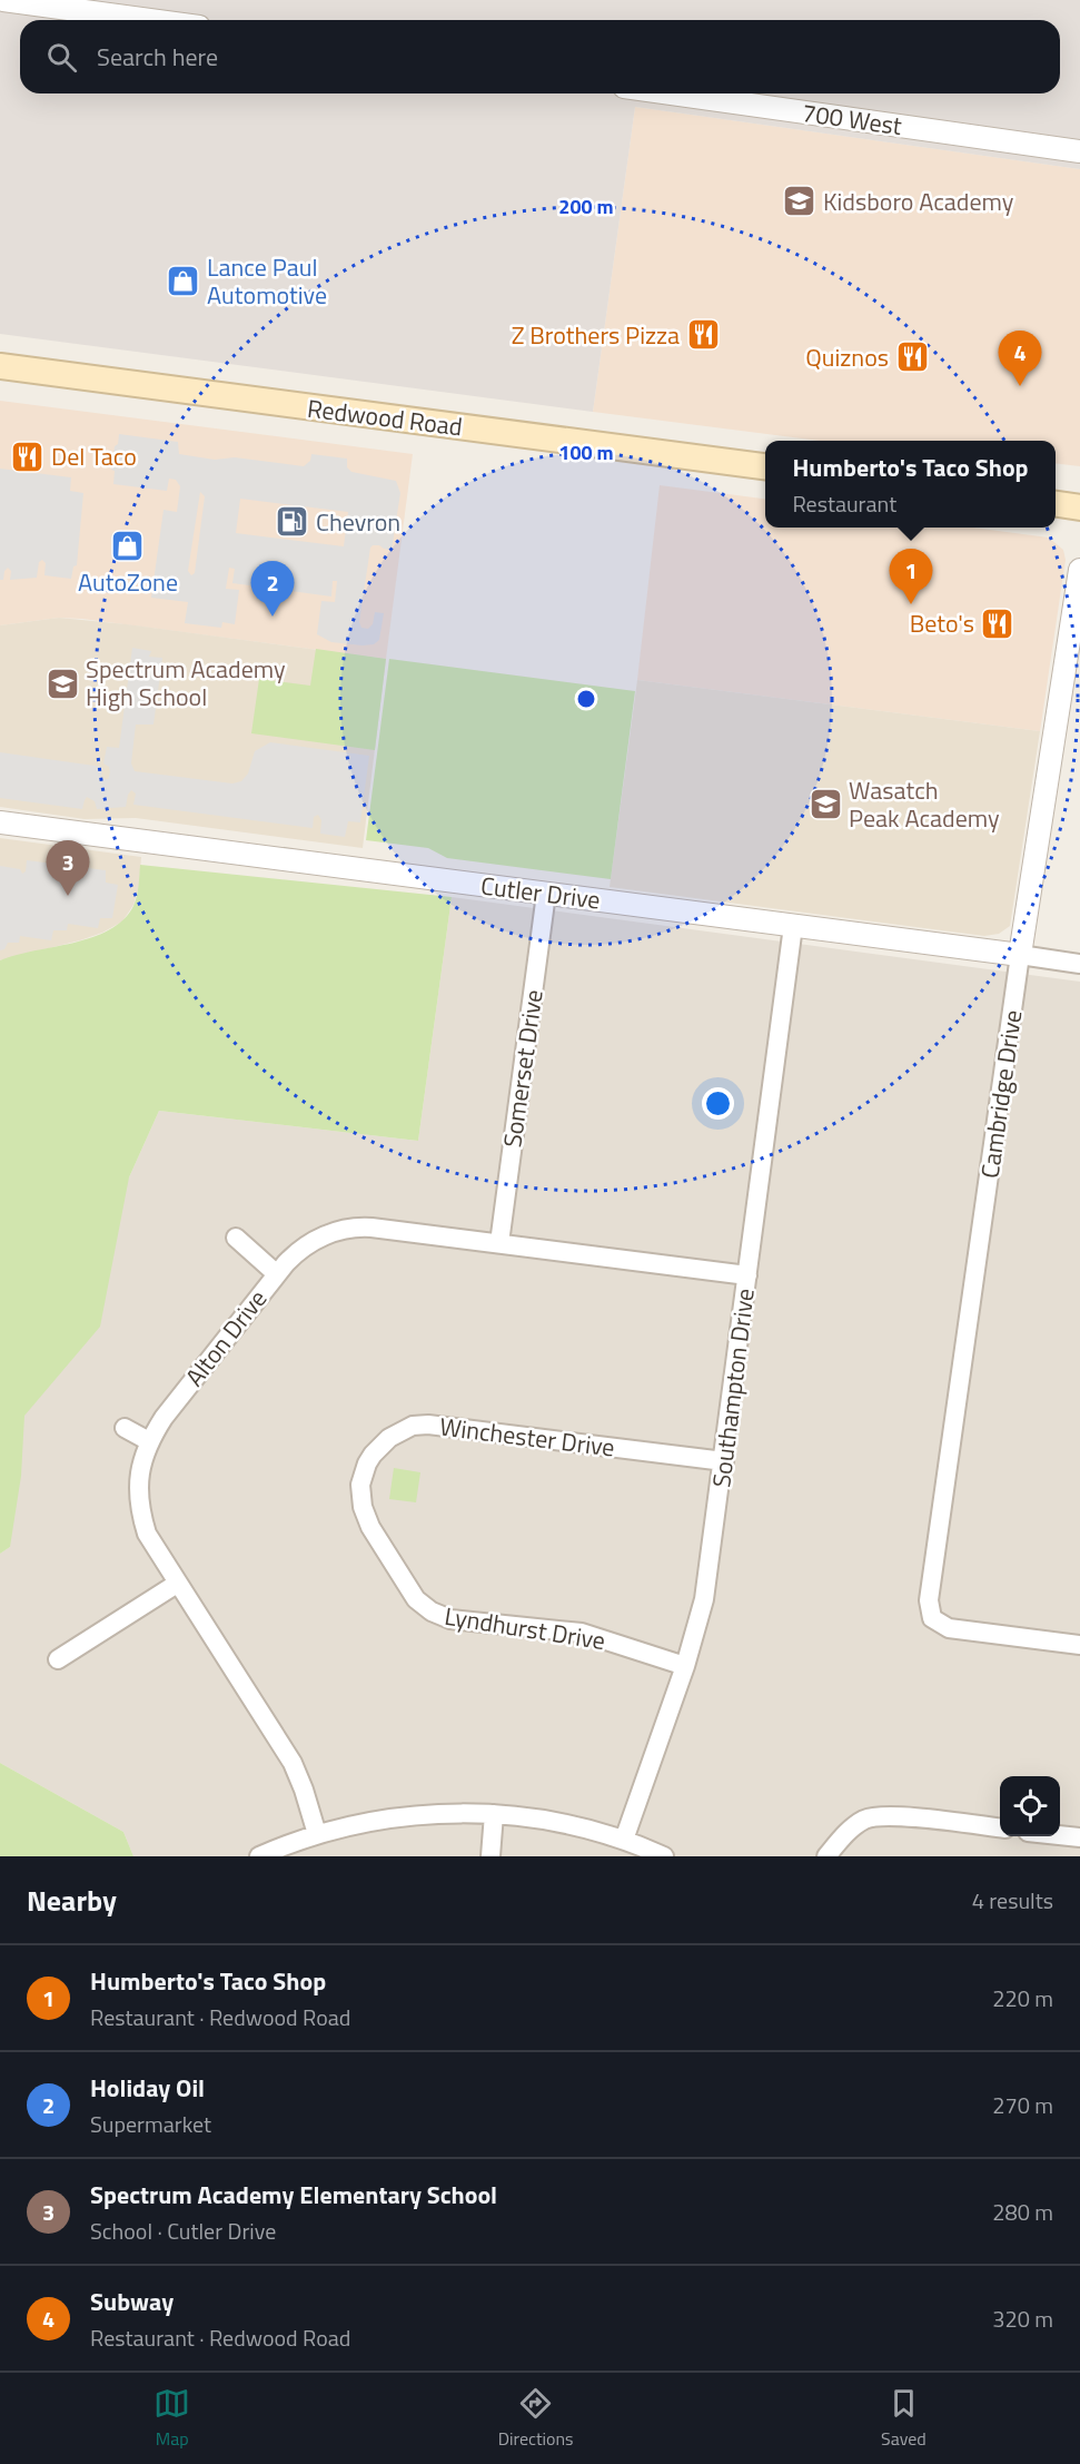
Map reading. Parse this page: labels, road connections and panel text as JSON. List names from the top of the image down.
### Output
{
  "streets": {
    "main road": ["Redwood Road"],
    "street": [
      "700 West",
      "Cutler Drive",
      "Somerset Drive",
      "Cambridge Drive",
      "Alton Drive",
      "Southampton Drive",
      "Winchester Drive",
      "Lyndhurst Drive"
    ]
  },
  "crossings": [
    ["Cutler Drive", "Somerset Drive"],
    ["Cutler Drive", "Cambridge Drive"],
    ["Cutler Drive", "Southampton Drive"],
    ["Somerset Drive", "Alton Drive"],
    ["Alton Drive", "Southampton Drive"],
    ["Southampton Drive", "Winchester Drive"],
    ["Southampton Drive", "Lyndhurst Drive"],
    ["Winchester Drive", "Lyndhurst Drive"]
  ],
  "places": {
    "school or university": ["Kidsboro Academy", "Spectrum Academy High School", "Wasatch Peak Academy"],
    "shop": ["Lance Paul Automotive", "AutoZone"],
    "restaurant": [
      "Z Brothers Pizza",
      "Quiznos",
      "Del Taco",
      "Beto's"
    ],
    "fuel station": ["Chevron"]
  },
  "page": {
    "search": "Search here",
    "pins": [
      "4",
      "1",
      "2",
      "3"
    ],
    "popup": ["Humberto's Taco Shop", "Restaurant"],
    "heading": ["Nearby", "4 results"],
    "list": [
      {
        "mark": "1",
        "name": "Humberto's Taco Shop",
        "note": "Restaurant · Redwood Road",
        "value": "220 m"
      },
      {
        "mark": "2",
        "name": "Holiday Oil",
        "note": "Supermarket",
        "value": "270 m"
      },
      {
        "mark": "3",
        "name": "Spectrum Academy Elementary School",
        "note": "School · Cutler Drive",
        "value": "280 m"
      },
      {
        "mark": "4",
        "name": "Subway",
        "note": "Restaurant · Redwood Road",
        "value": "320 m"
      }
    ],
    "nav": ["Map", "Directions", "Saved"]
  },
  "rings": ["200 m", "100 m"]
}
